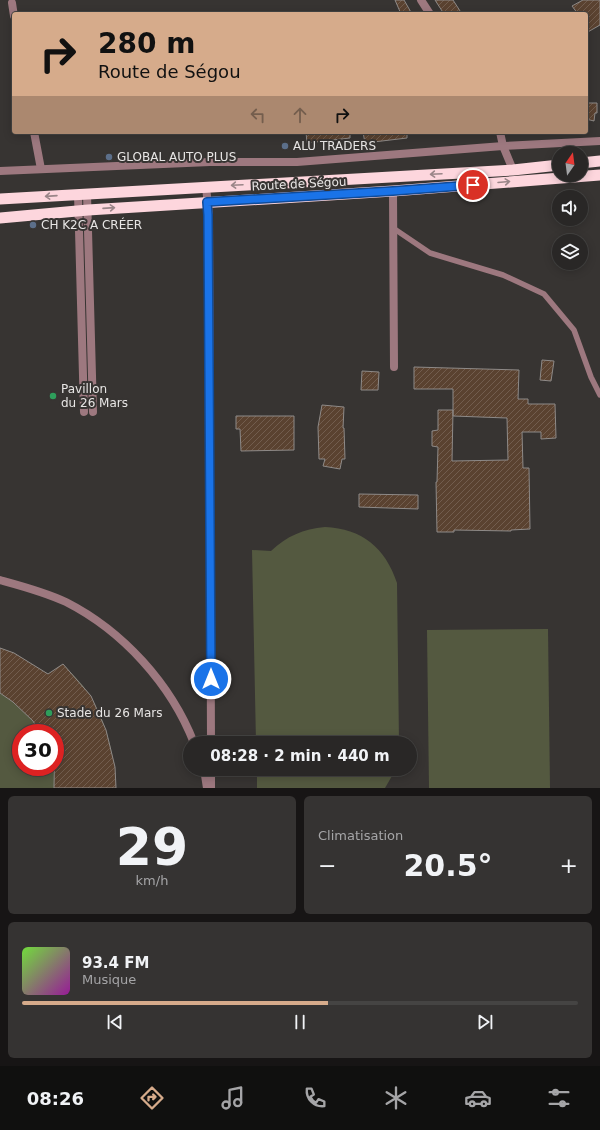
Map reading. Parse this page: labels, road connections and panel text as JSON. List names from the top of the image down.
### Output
{
  "streets": {
    "highway": ["Route de Ségou"]
  },
  "places": [
    "ALU TRADERS",
    "GLOBAL AUTO PLUS",
    "CH K2C A CRÉER",
    "Pavillon du 26 Mars",
    "Stade du 26 Mars"
  ],
  "north": "top",
  "page": {
    "turn": ["280 m", "Route de Ségou"],
    "limit": "30",
    "trip": "08:28 · 2 min · 440 m",
    "tile": [
      ["29", "km/h"],
      "Climatisation"
    ],
    "heat": ["−", "20.5°", "+"],
    "song": ["93.4 FM", "Musique"],
    "tabs": "08:26"
  }
}
